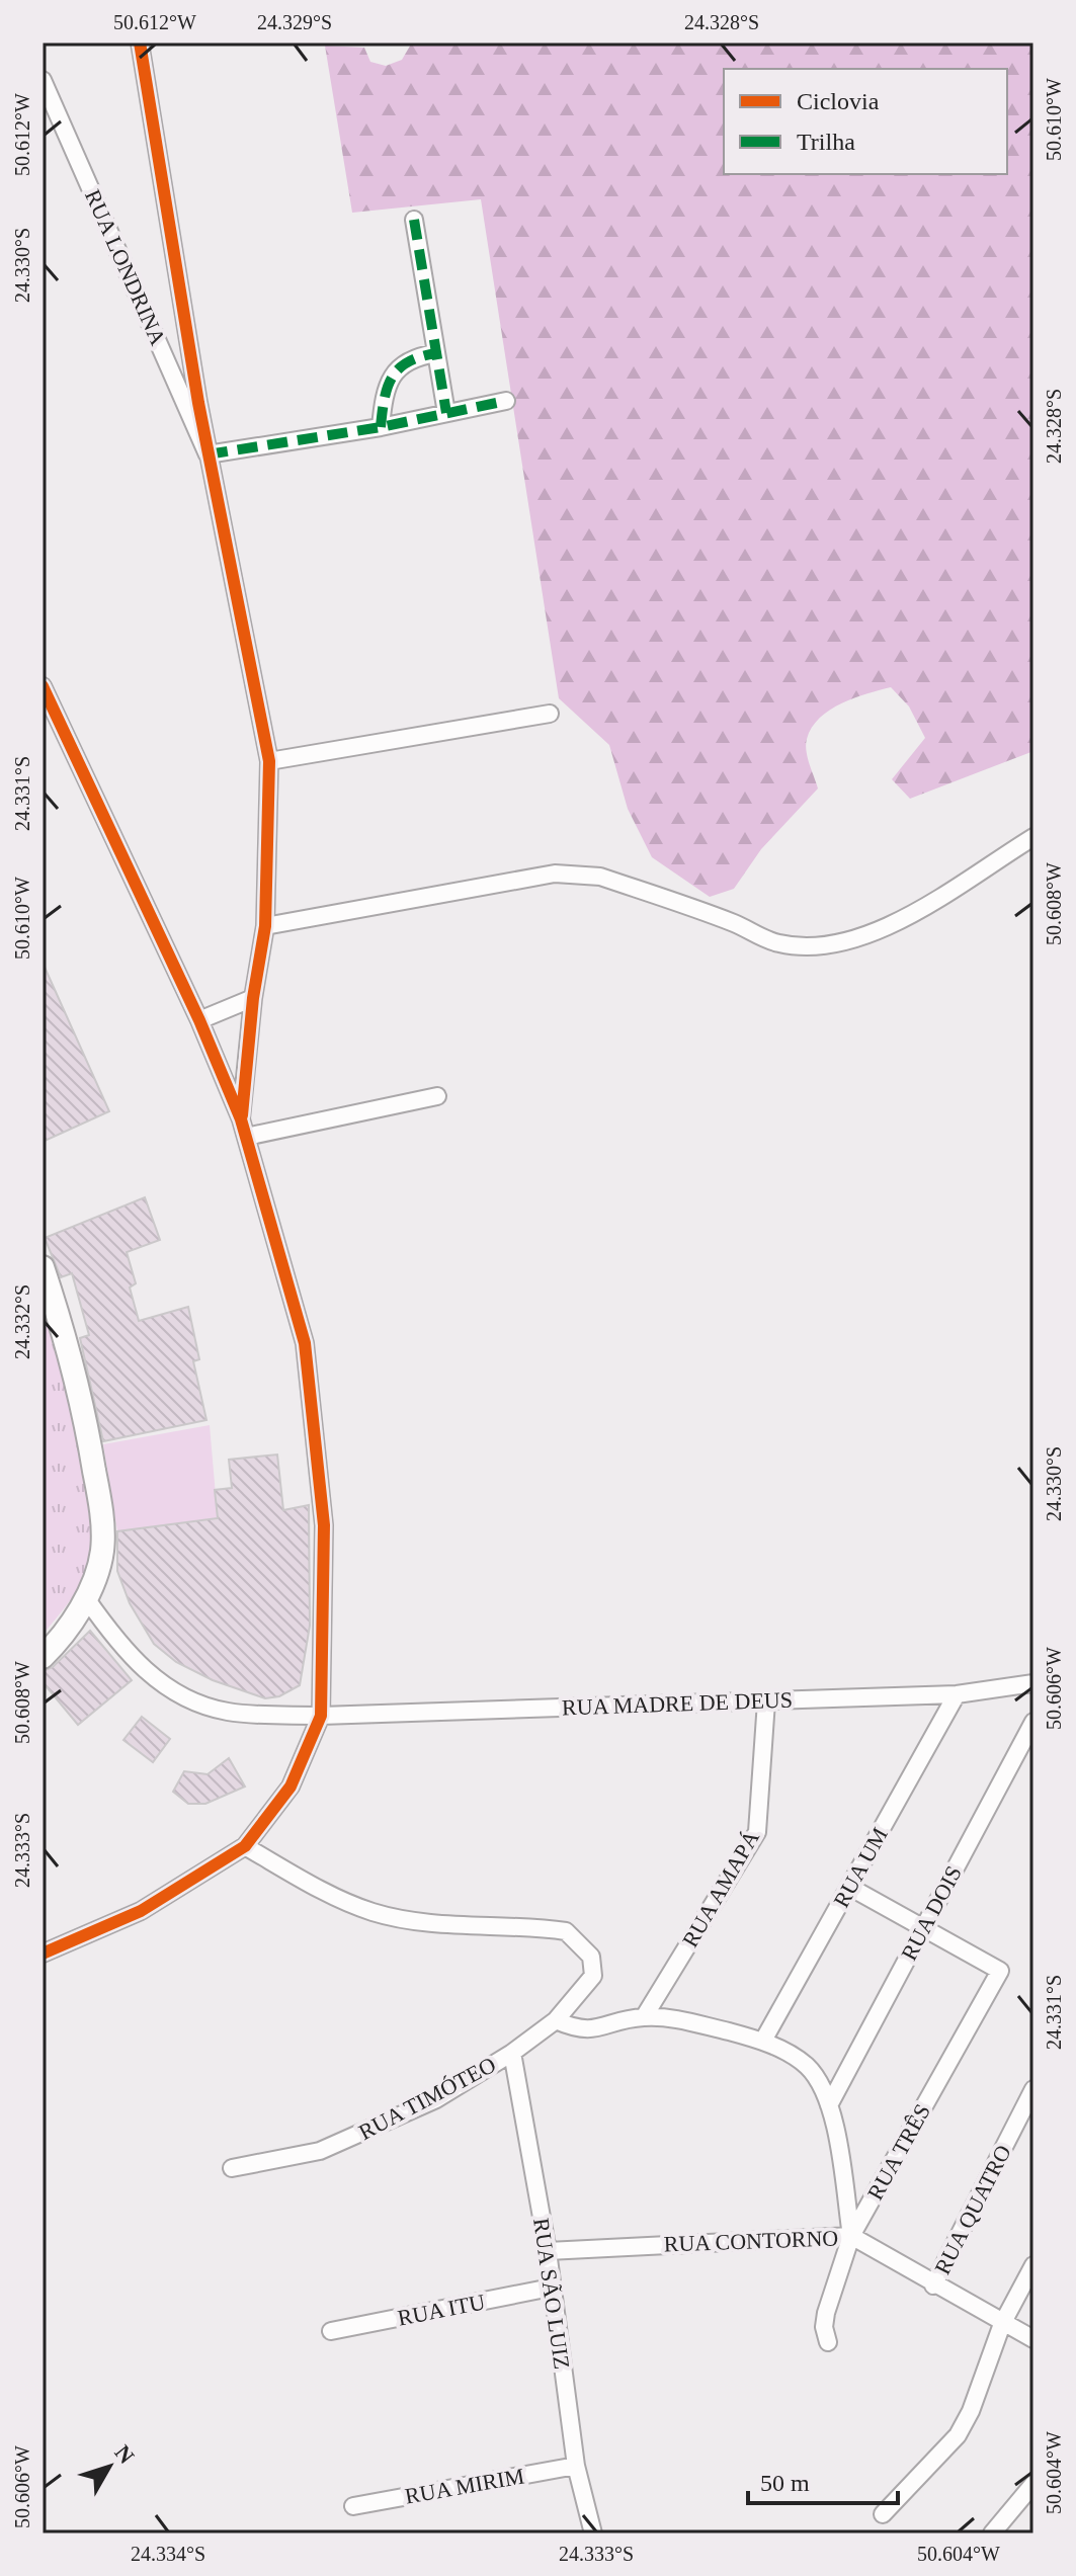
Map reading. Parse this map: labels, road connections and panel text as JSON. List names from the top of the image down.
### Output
{
  "streets": {
    "street": [
      "RUA LONDRINA",
      "RUA MADRE DE DEUS",
      "RUA UM",
      "RUA AMAPÁ",
      "RUA DOIS",
      "RUA TIMÓTEO",
      "RUA TRÊS",
      "RUA QUATRO",
      "RUA CONTORNO",
      "RUA SÃO LUIZ",
      "RUA ITU",
      "RUA MIRIM"
    ]
  },
  "crossings": [
    ["RUA MADRE DE DEUS", "RUA UM"],
    ["RUA MADRE DE DEUS", "RUA AMAPÁ"],
    ["RUA UM", "RUA CONTORNO"],
    ["RUA AMAPÁ", "RUA CONTORNO"],
    ["RUA DOIS", "RUA TRÊS"],
    ["RUA DOIS", "RUA CONTORNO"],
    ["RUA TIMÓTEO", "RUA CONTORNO"],
    ["RUA TIMÓTEO", "RUA SÃO LUIZ"],
    ["RUA TRÊS", "RUA CONTORNO"],
    ["RUA CONTORNO", "RUA SÃO LUIZ"],
    ["RUA SÃO LUIZ", "RUA ITU"],
    ["RUA SÃO LUIZ", "RUA MIRIM"]
  ],
  "legend": ["Ciclovia", "Trilha"],
  "scale_bar": "50 m",
  "north": "top right",
  "coordinates": [
    "50.612°W",
    "24.329°S",
    "24.328°S",
    "50.610°W",
    "24.330°S",
    "24.331°S",
    "50.608°W",
    "24.332°S",
    "50.606°W",
    "24.333°S",
    "50.604°W",
    "24.334°S"
  ]
}
